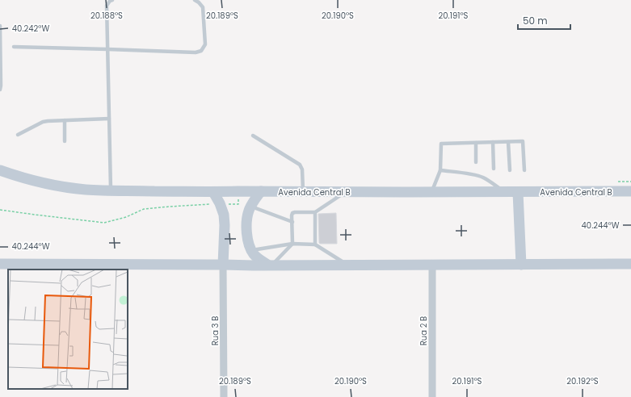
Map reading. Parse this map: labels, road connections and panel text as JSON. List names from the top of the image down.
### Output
{
  "streets": {
    "main road": ["Avenida Central B"],
    "street": ["Rua 3 B", "Rua 2 B"]
  },
  "scale_bar": "50 m",
  "coordinates": [
    "20.188°S",
    "20.189°S",
    "20.190°S",
    "20.191°S",
    "40.242°W",
    "40.244°W",
    "20.192°S"
  ]
}
